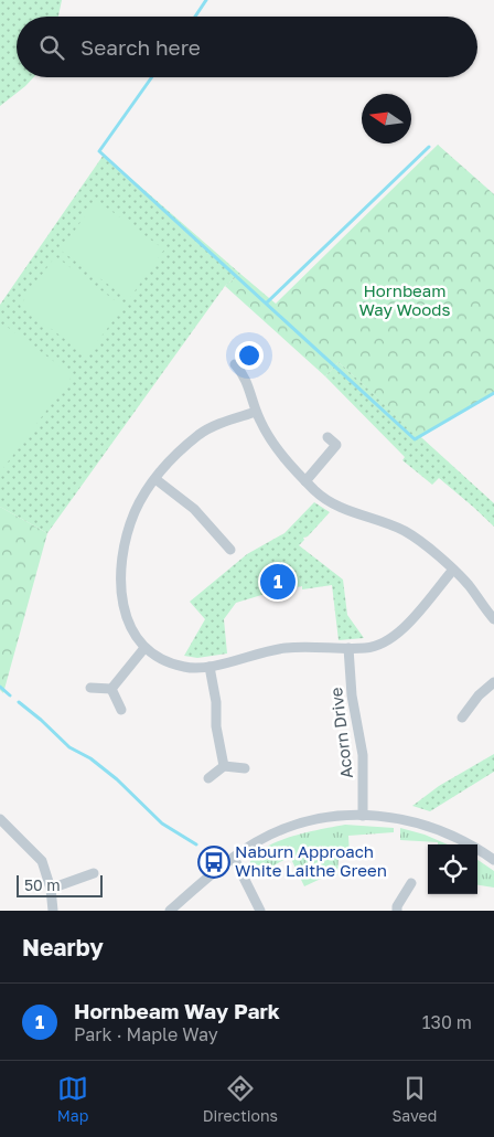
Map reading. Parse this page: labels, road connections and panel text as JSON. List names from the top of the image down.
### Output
{
  "streets": {
    "street": ["Acorn Drive"]
  },
  "parks": ["Hornbeam Way Woods"],
  "places": {
    "bus stop": ["Naburn Approach White Laithe Green"]
  },
  "scale_bar": "50 m",
  "north": "left",
  "page": {
    "search": "Search here",
    "pins": "1",
    "scale": "50 m",
    "heading": "Nearby",
    "list": [
      {
        "mark": "1",
        "name": "Hornbeam Way Park",
        "note": "Park · Maple Way",
        "value": "130 m"
      }
    ],
    "nav": ["Map", "Directions", "Saved"]
  }
}
